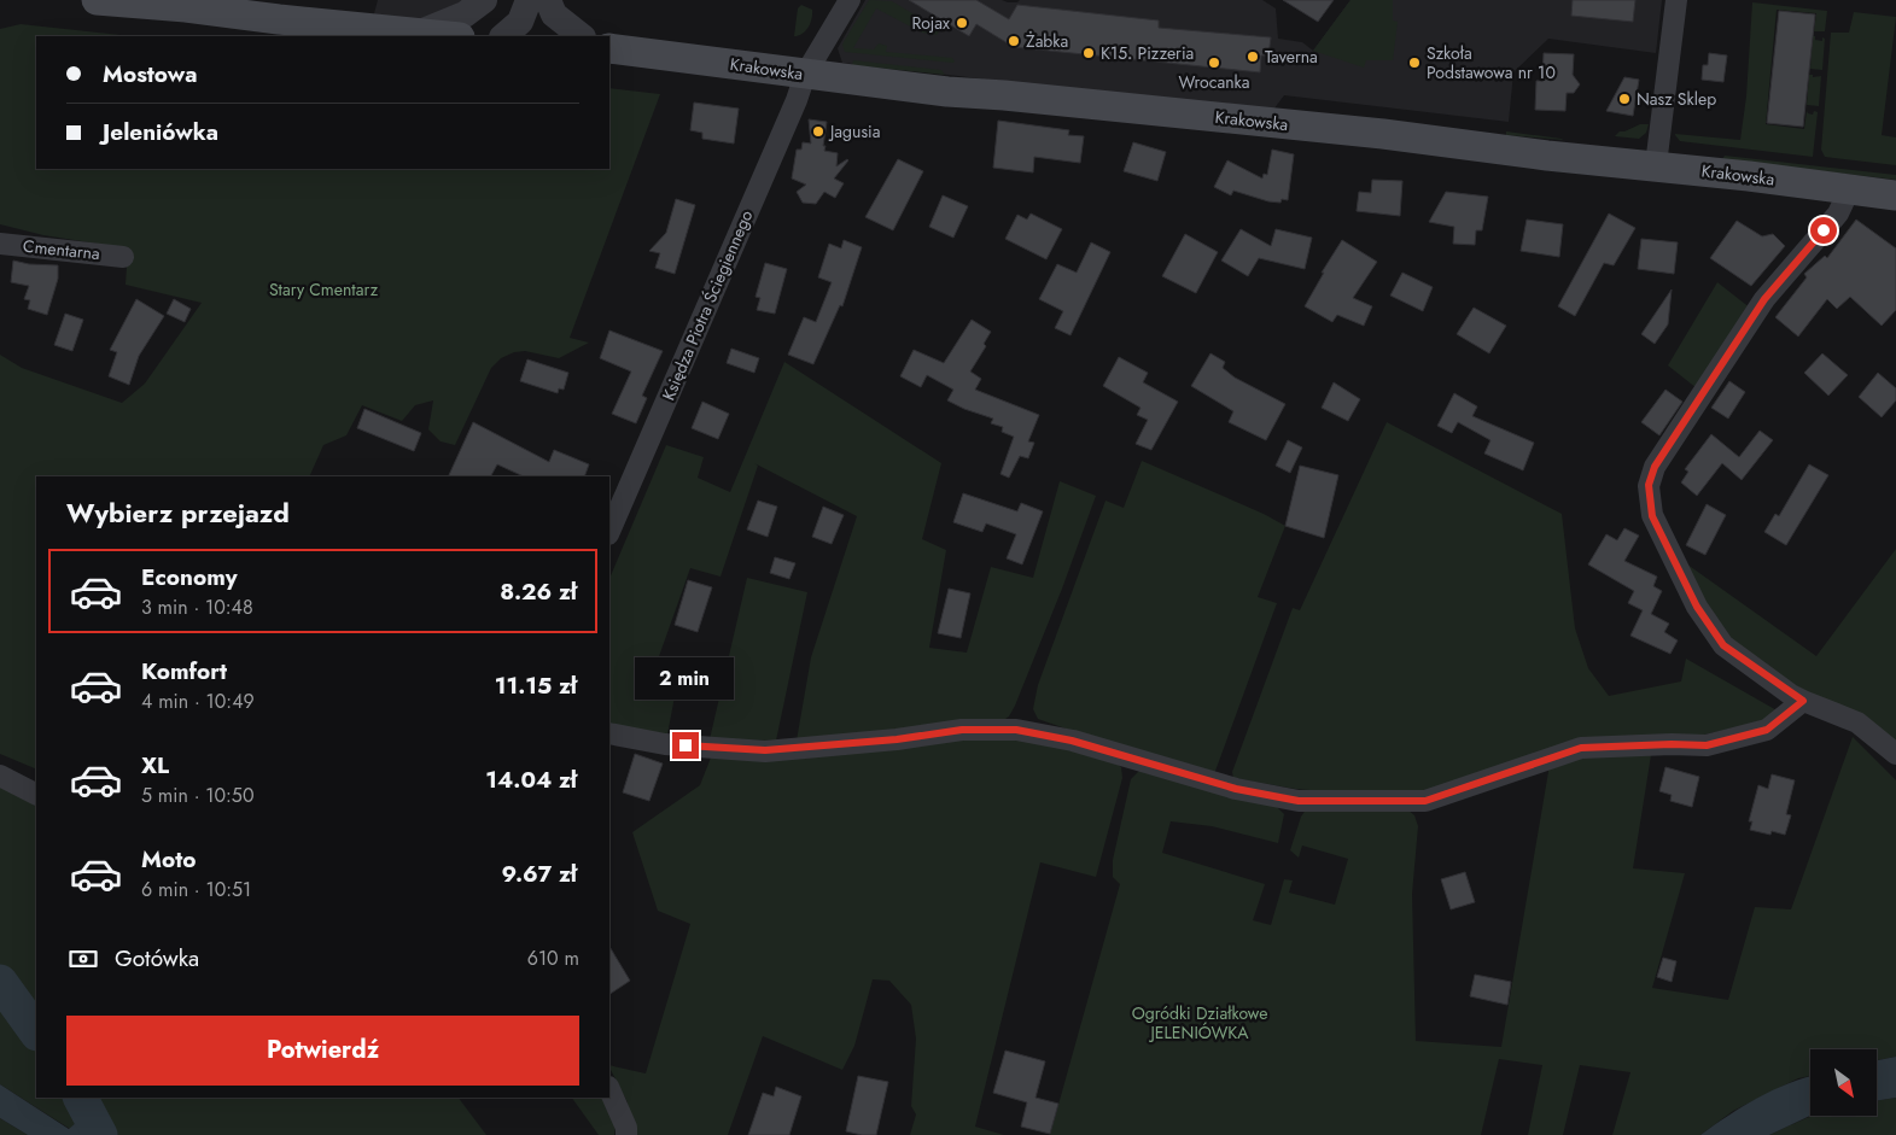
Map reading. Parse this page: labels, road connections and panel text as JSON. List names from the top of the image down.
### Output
{
  "streets": {
    "main road": ["Krakowska"],
    "street": ["Cmentarna", "Księdza Piotra Ściegiennego"]
  },
  "crossings": [
    ["Krakowska", "Księdza Piotra Ściegiennego"]
  ],
  "parks": ["Stary Cmentarz", "Ogródki Działkowe JELENIÓWKA"],
  "places": [
    "Rojax",
    "Żabka",
    "K15. Pizzeria",
    "Taverna",
    "Wrocanka",
    "Szkoła Podstawowa nr 10",
    "Nasz Sklep",
    "Jagusia"
  ],
  "north": "bottom right",
  "page": {
    "banner": ["Mostowa", "Jeleniówka"],
    "heading": "Wybierz przejazd",
    "list": [
      {
        "name": "Economy",
        "note": "3 min · 10:48",
        "value": "8.26 zł"
      },
      {
        "name": "Komfort",
        "note": "4 min · 10:49",
        "value": "11.15 zł"
      },
      {
        "name": "XL",
        "note": "5 min · 10:50",
        "value": "14.04 zł"
      },
      {
        "name": "Moto",
        "note": "6 min · 10:51",
        "value": "9.67 zł"
      }
    ],
    "bubble": "2 min",
    "pay": ["Gotówka", "610 m"],
    "buttons": "Potwierdź"
  }
}
